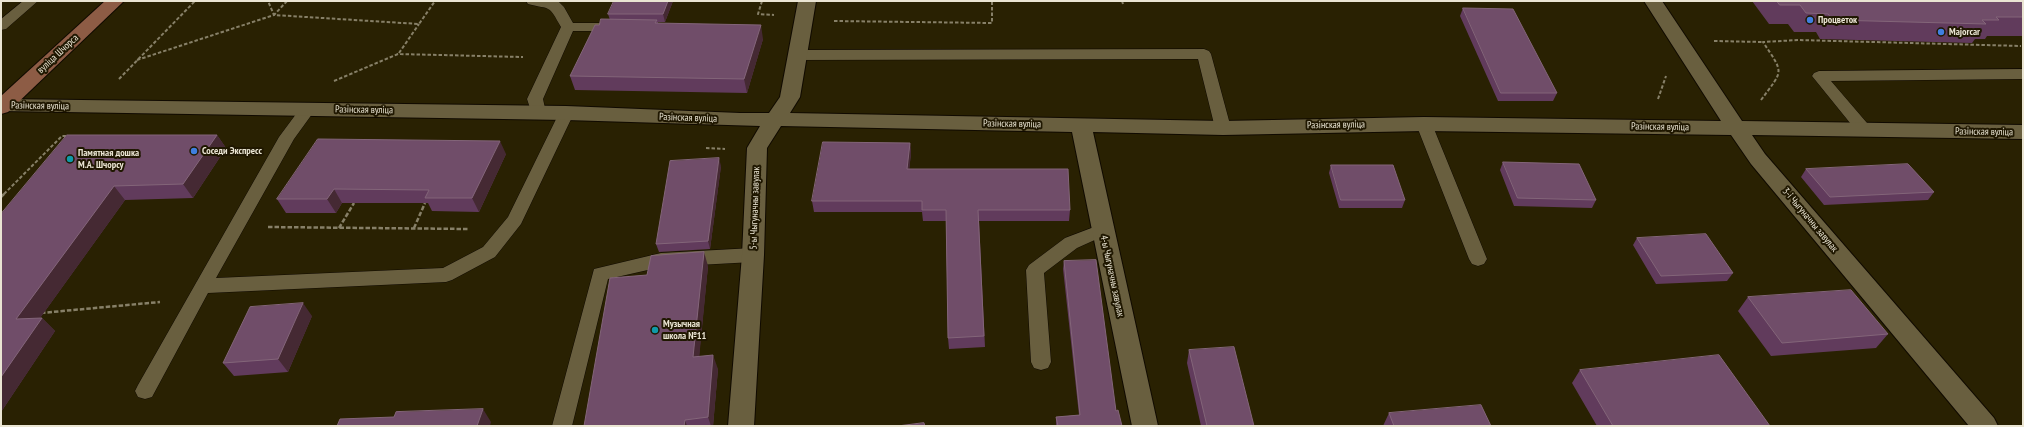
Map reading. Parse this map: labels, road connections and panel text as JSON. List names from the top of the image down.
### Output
{
  "streets": {
    "main road": ["вуліца Шчорса"],
    "street": [
      "Разінская вуліца",
      "5-ы Чыгуначны завулак",
      "3-і Чыгуначны завулак",
      "4-ы Чыгуначны завулак"
    ]
  },
  "crossings": [
    ["вуліца Шчорса", "Разінская вуліца"],
    ["Разінская вуліца", "5-ы Чыгуначны завулак"],
    ["Разінская вуліца", "3-і Чыгуначны завулак"],
    ["Разінская вуліца", "4-ы Чыгуначны завулак"]
  ],
  "places": [
    "Процветок",
    "Majorcar",
    "Соседи Экспресс",
    "Памятная дошка М.А. Шчорсу",
    "Музычная школа №11"
  ]
}
